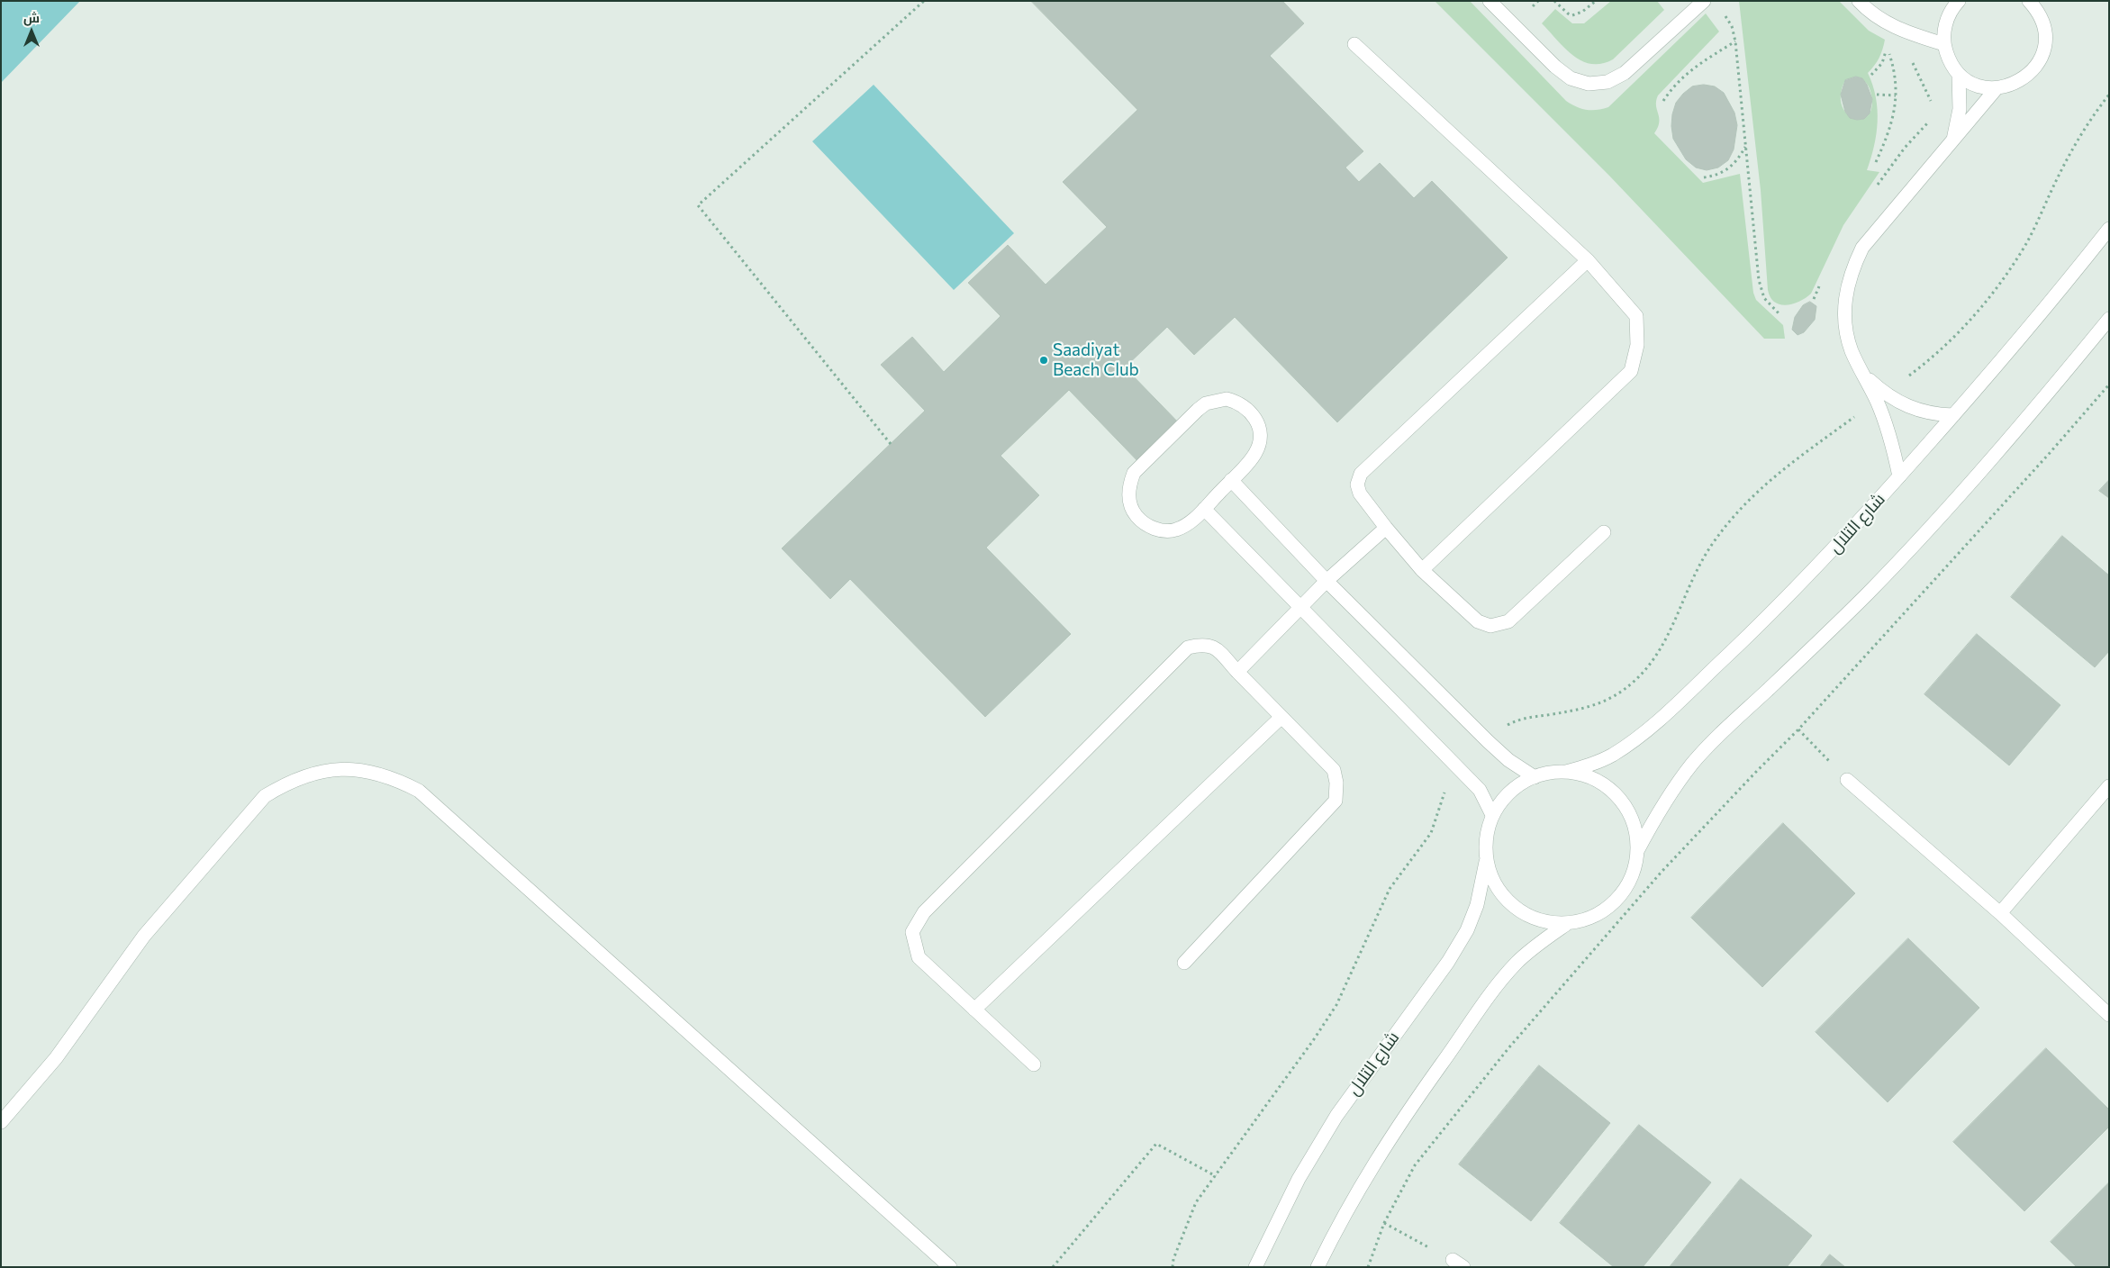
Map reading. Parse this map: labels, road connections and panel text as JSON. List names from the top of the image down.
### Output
{
  "streets": {
    "street": ["شارع التلال"]
  },
  "places": ["Saadiyat Beach Club"],
  "north": "top"
}
